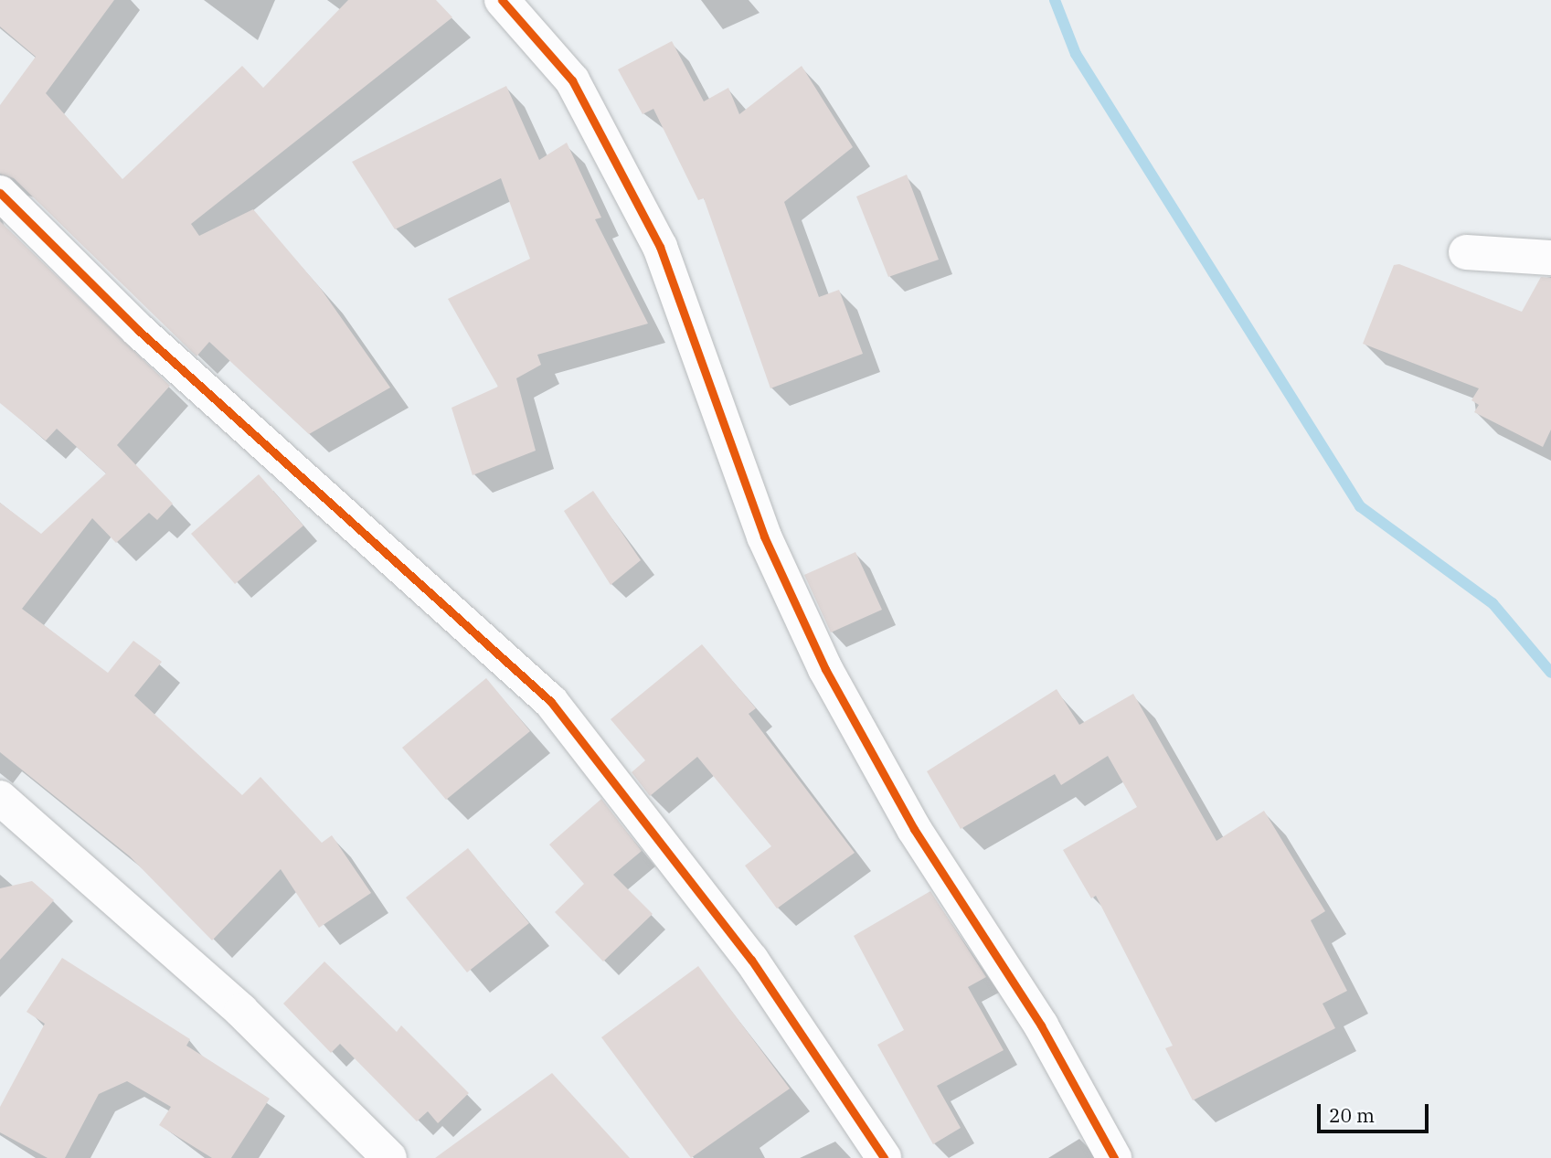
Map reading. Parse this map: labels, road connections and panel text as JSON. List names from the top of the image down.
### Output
{
  "scale_bar": "20 m"
}
